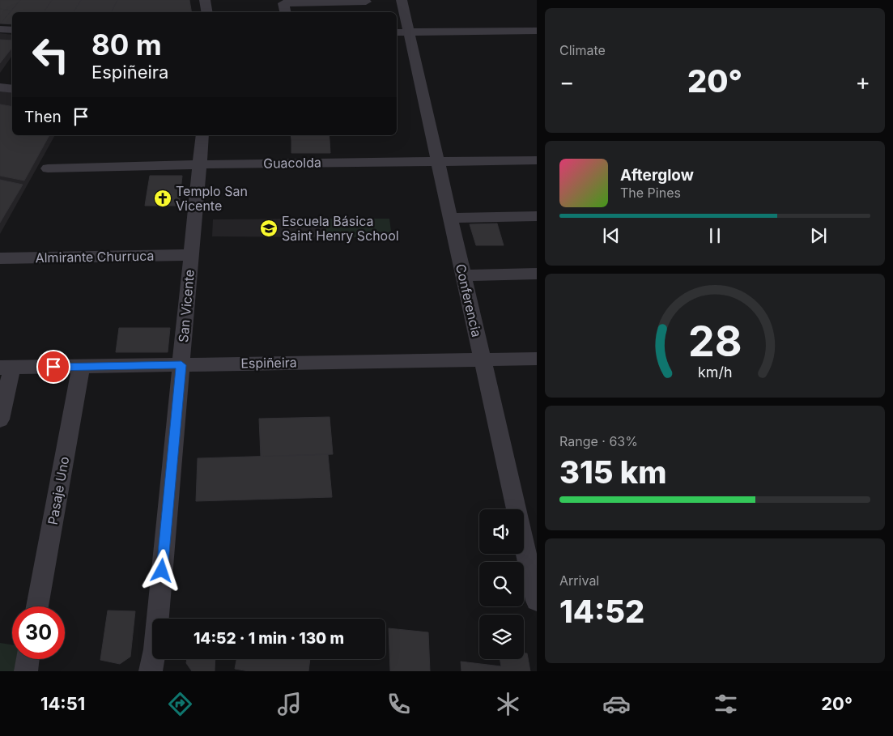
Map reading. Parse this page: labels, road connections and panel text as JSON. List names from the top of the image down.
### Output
{
  "streets": {
    "street": [
      "Guacolda",
      "Almirante Churruca",
      "Conferencia",
      "San Vicente",
      "Espiñeira",
      "Pasaje Uno"
    ]
  },
  "crossings": [
    ["Guacolda", "Conferencia"],
    ["Guacolda", "San Vicente"],
    ["Almirante Churruca", "San Vicente"],
    ["Conferencia", "Espiñeira"],
    ["San Vicente", "Espiñeira"],
    ["Espiñeira", "Pasaje Uno"]
  ],
  "places": {
    "church": ["Templo San Vicente"],
    "school or university": ["Escuela Básica Saint Henry School"]
  },
  "page": {
    "tile": [
      "Climate",
      ["Range · 63%", "315 km"],
      ["Arrival", "14:52"]
    ],
    "turn": ["80 m", "Espiñeira"],
    "heat": ["−", "20°", "+"],
    "then": "Then",
    "song": ["Afterglow", "The Pines"],
    "limit": "30",
    "trip": "14:52 · 1 min · 130 m",
    "tabs": ["14:51", "20°"],
    "gauge": ["28", "km/h"]
  }
}
